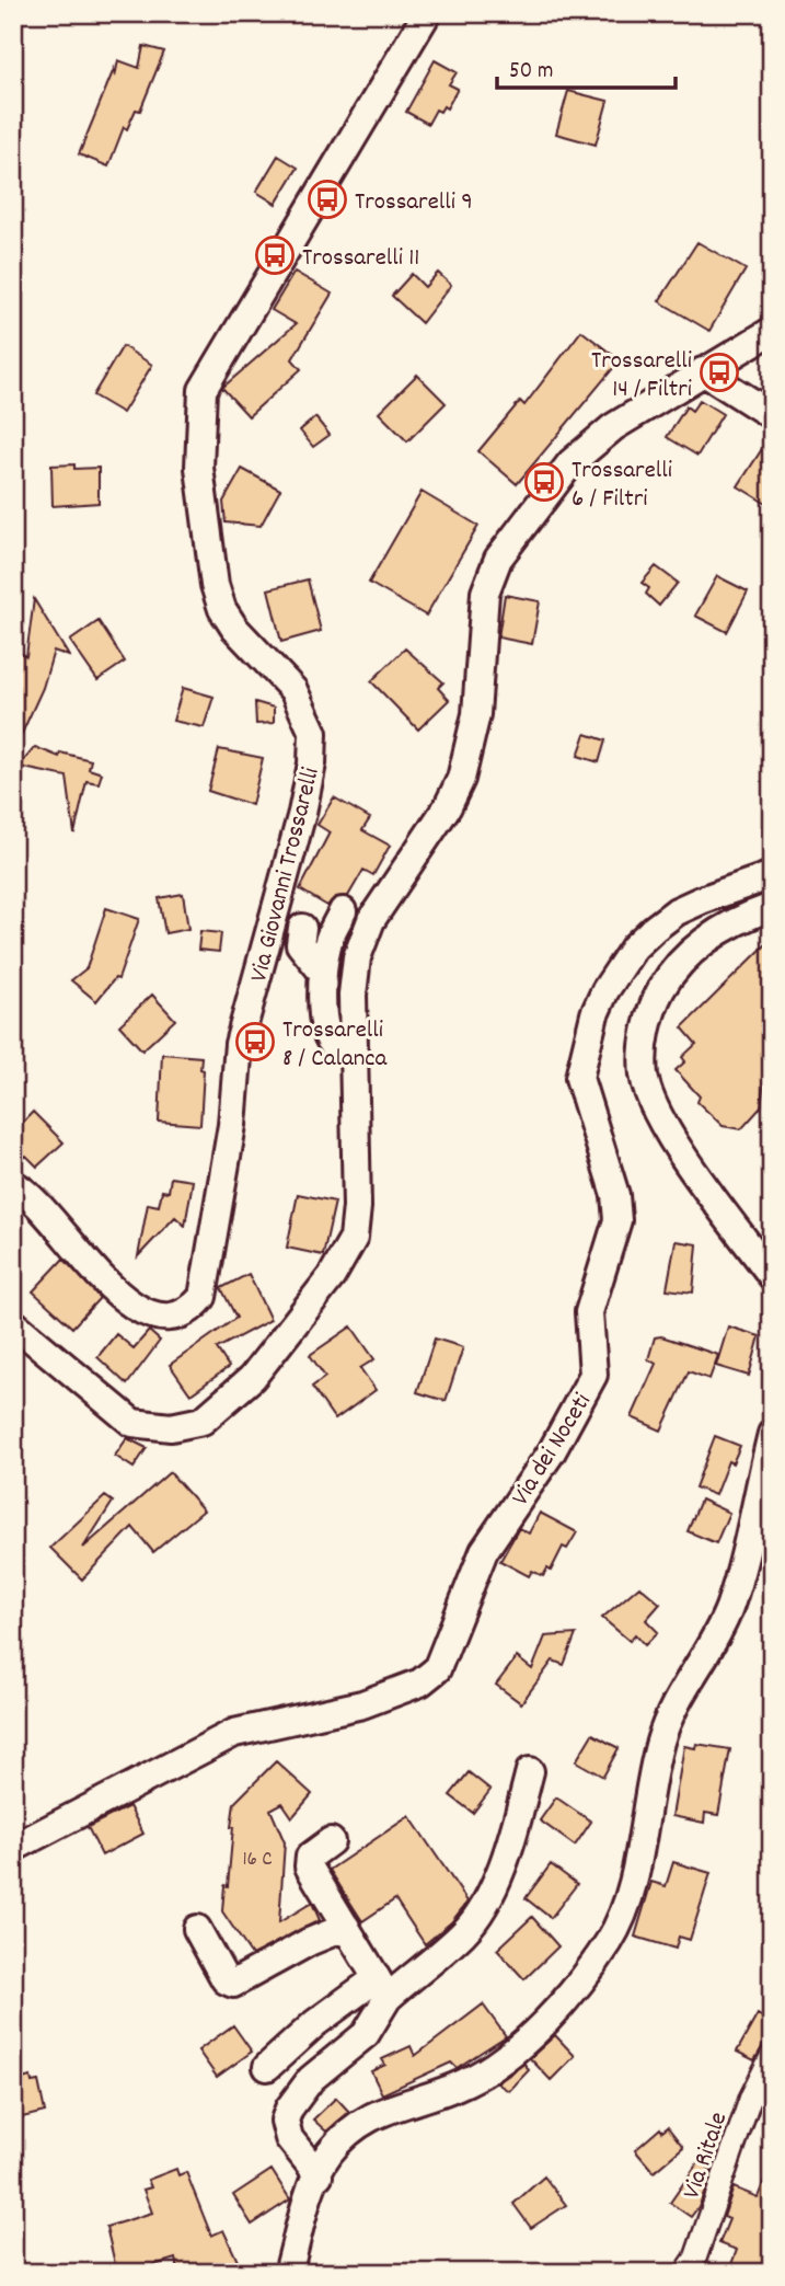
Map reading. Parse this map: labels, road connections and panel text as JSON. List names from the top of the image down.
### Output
{
  "streets": {
    "street": ["Via Giovanni Trossarelli", "Via dei Noceti", "Via Ritale"]
  },
  "places": {
    "bus stop": [
      "Trossarelli 9",
      "Trossarelli 11",
      "Trossarelli 14 / Filtri",
      "Trossarelli 6 / Filtri",
      "Trossarelli 8 / Calanca"
    ]
  },
  "house_numbers": ["16 C"],
  "scale_bar": "50 m"
}
